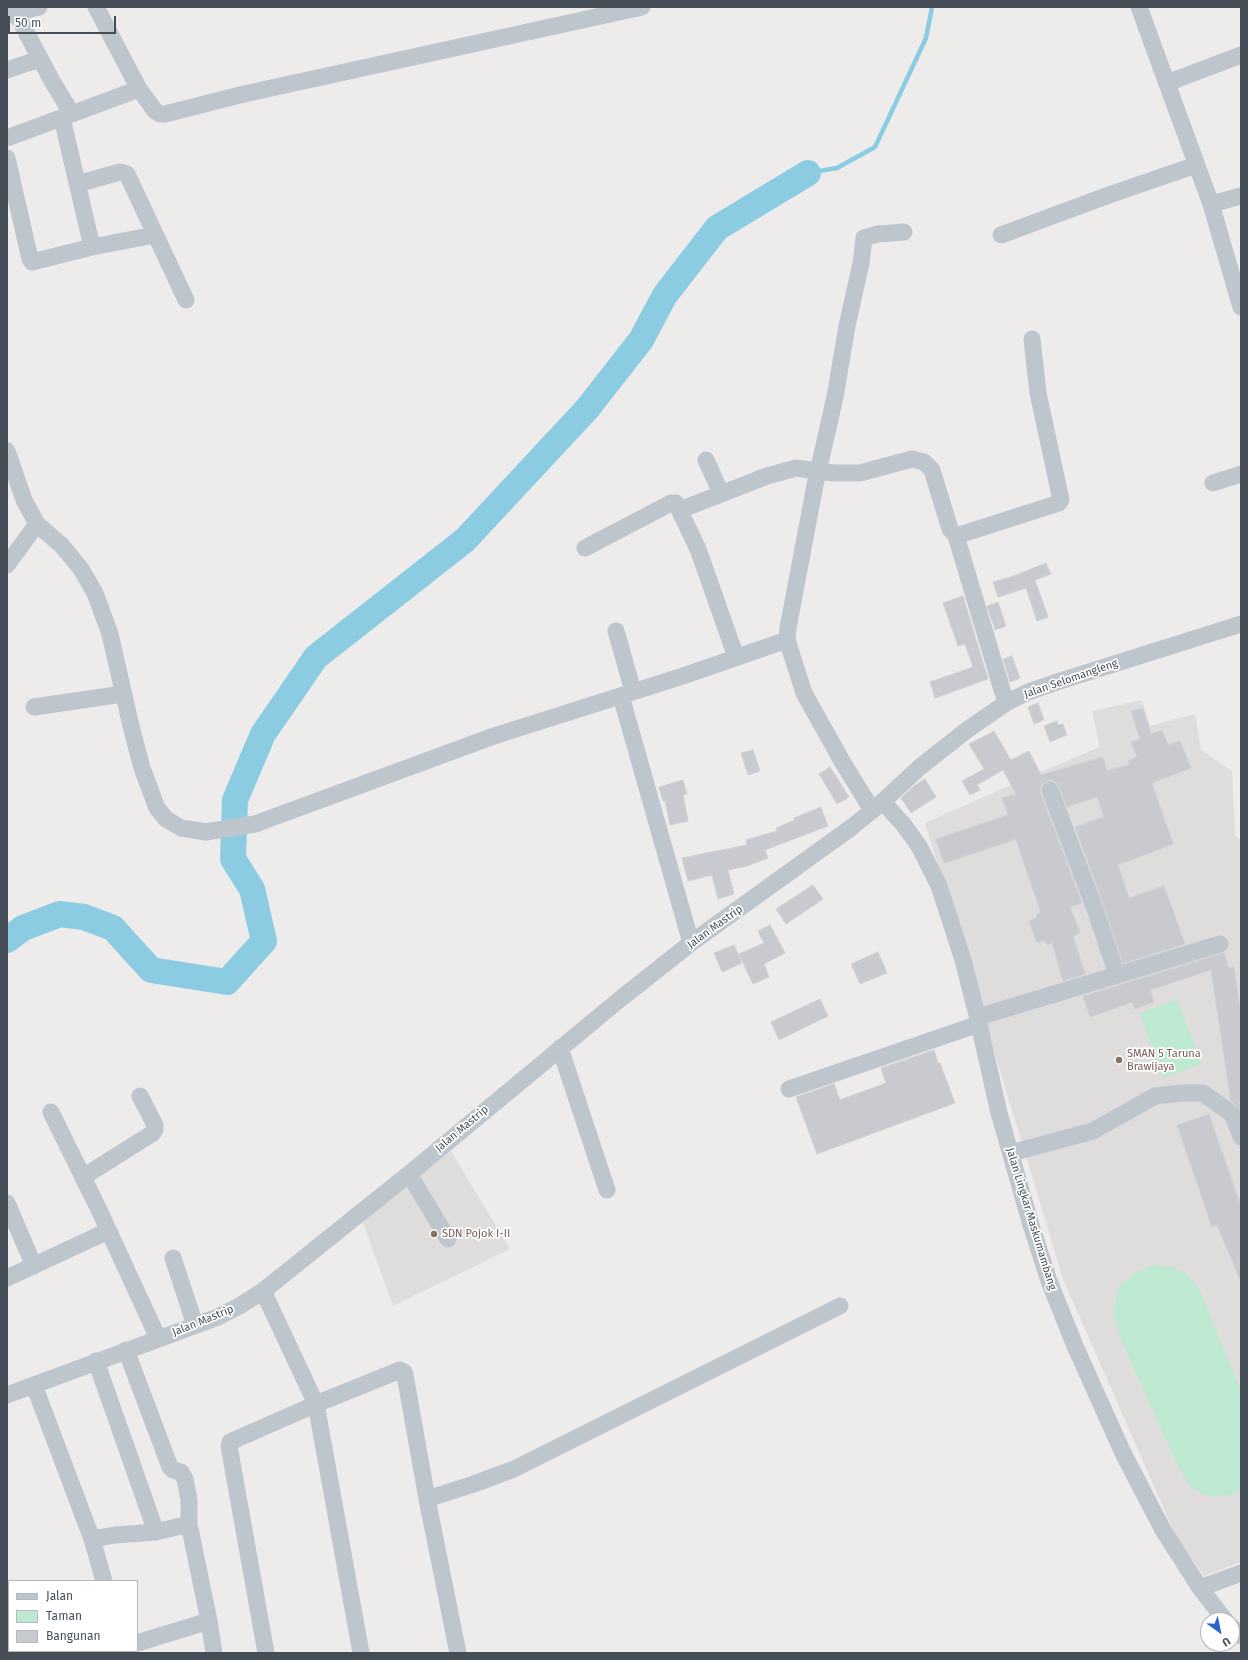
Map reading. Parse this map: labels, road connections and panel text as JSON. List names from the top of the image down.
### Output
{
  "streets": {
    "street": ["Jalan Selomangleng", "Jalan Mastrip", "Jalan Lingkar Maskumambang"]
  },
  "crossings": [
    ["Jalan Selomangleng", "Jalan Mastrip"],
    ["Jalan Selomangleng", "Jalan Lingkar Maskumambang"],
    ["Jalan Mastrip", "Jalan Lingkar Maskumambang"]
  ],
  "places": ["SMAN 5 Taruna Brawijaya", "SDN Pojok I-II"],
  "legend": ["Jalan", "Taman", "Bangunan"],
  "scale_bar": "50 m",
  "north": "bottom right"
}
